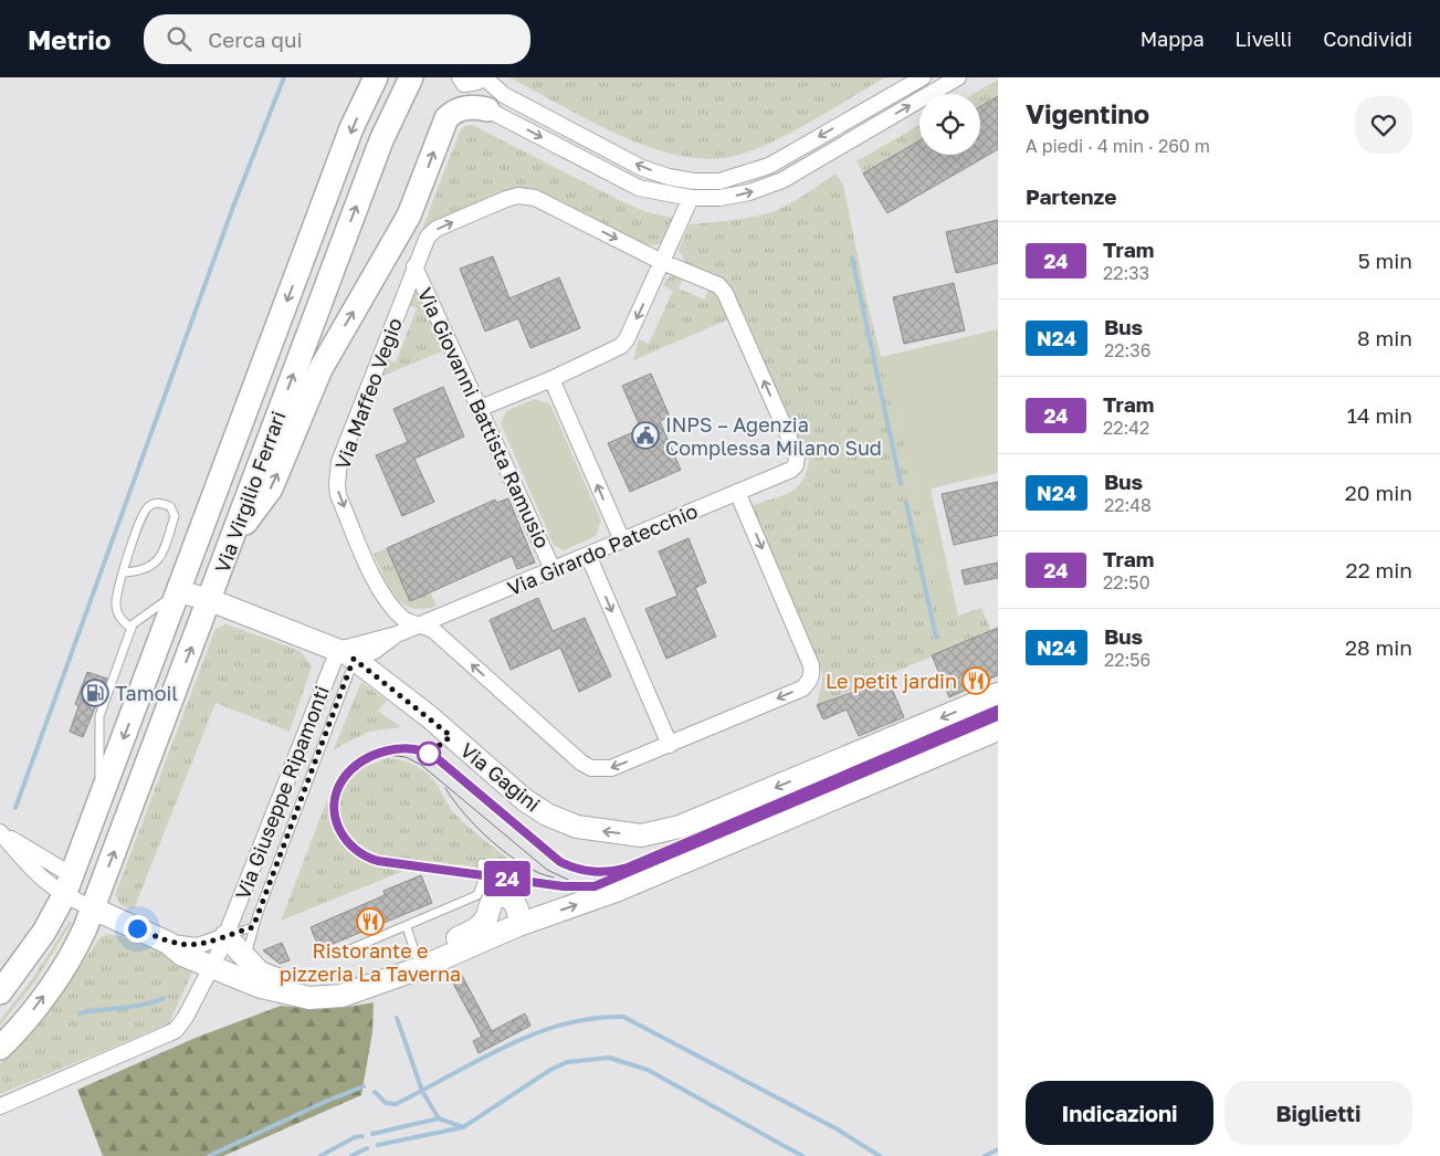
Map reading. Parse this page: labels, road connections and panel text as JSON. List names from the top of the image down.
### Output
{
  "streets": {
    "main road": ["Via Virgilio Ferrari"],
    "street": [
      "Via Maffeo Vegio",
      "Via Giovanni Battista Ramusio",
      "Via Girardo Patecchio",
      "Via Gagini",
      "Via Giuseppe Ripamonti"
    ]
  },
  "crossings": [
    ["Via Maffeo Vegio", "Via Giovanni Battista Ramusio"],
    ["Via Maffeo Vegio", "Via Girardo Patecchio"],
    ["Via Giovanni Battista Ramusio", "Via Girardo Patecchio"],
    ["Via Virgilio Ferrari", "Via Gagini"],
    ["Via Virgilio Ferrari", "Via Giuseppe Ripamonti"],
    ["Via Girardo Patecchio", "Via Gagini"],
    ["Via Girardo Patecchio", "Via Giuseppe Ripamonti"],
    ["Via Gagini", "Via Giuseppe Ripamonti"]
  ],
  "one_way": ["Via Gagini"],
  "places": {
    "public building": ["INPS – Agenzia Complessa Milano Sud"],
    "restaurant": ["Le petit jardin", "Ristorante e pizzeria La Taverna"],
    "fuel station": ["Tamoil"]
  },
  "lines": ["tram line 24"],
  "page": {
    "header": "Metrio",
    "search": "Cerca qui",
    "nav": ["Mappa", "Livelli", "Condividi"],
    "on_map": "24",
    "heading": [
      ["Vigentino", "A piedi · 4 min · 260 m"],
      "Partenze"
    ],
    "list": [
      {
        "mark": "24",
        "name": "Tram",
        "note": "22:33",
        "value": "5 min"
      },
      {
        "mark": "N24",
        "name": "Bus",
        "note": "22:36",
        "value": "8 min"
      },
      {
        "mark": "24",
        "name": "Tram",
        "note": "22:42",
        "value": "14 min"
      },
      {
        "mark": "N24",
        "name": "Bus",
        "note": "22:48",
        "value": "20 min"
      },
      {
        "mark": "24",
        "name": "Tram",
        "note": "22:50",
        "value": "22 min"
      },
      {
        "mark": "N24",
        "name": "Bus",
        "note": "22:56",
        "value": "28 min"
      }
    ],
    "buttons": ["Indicazioni", "Biglietti"]
  }
}
